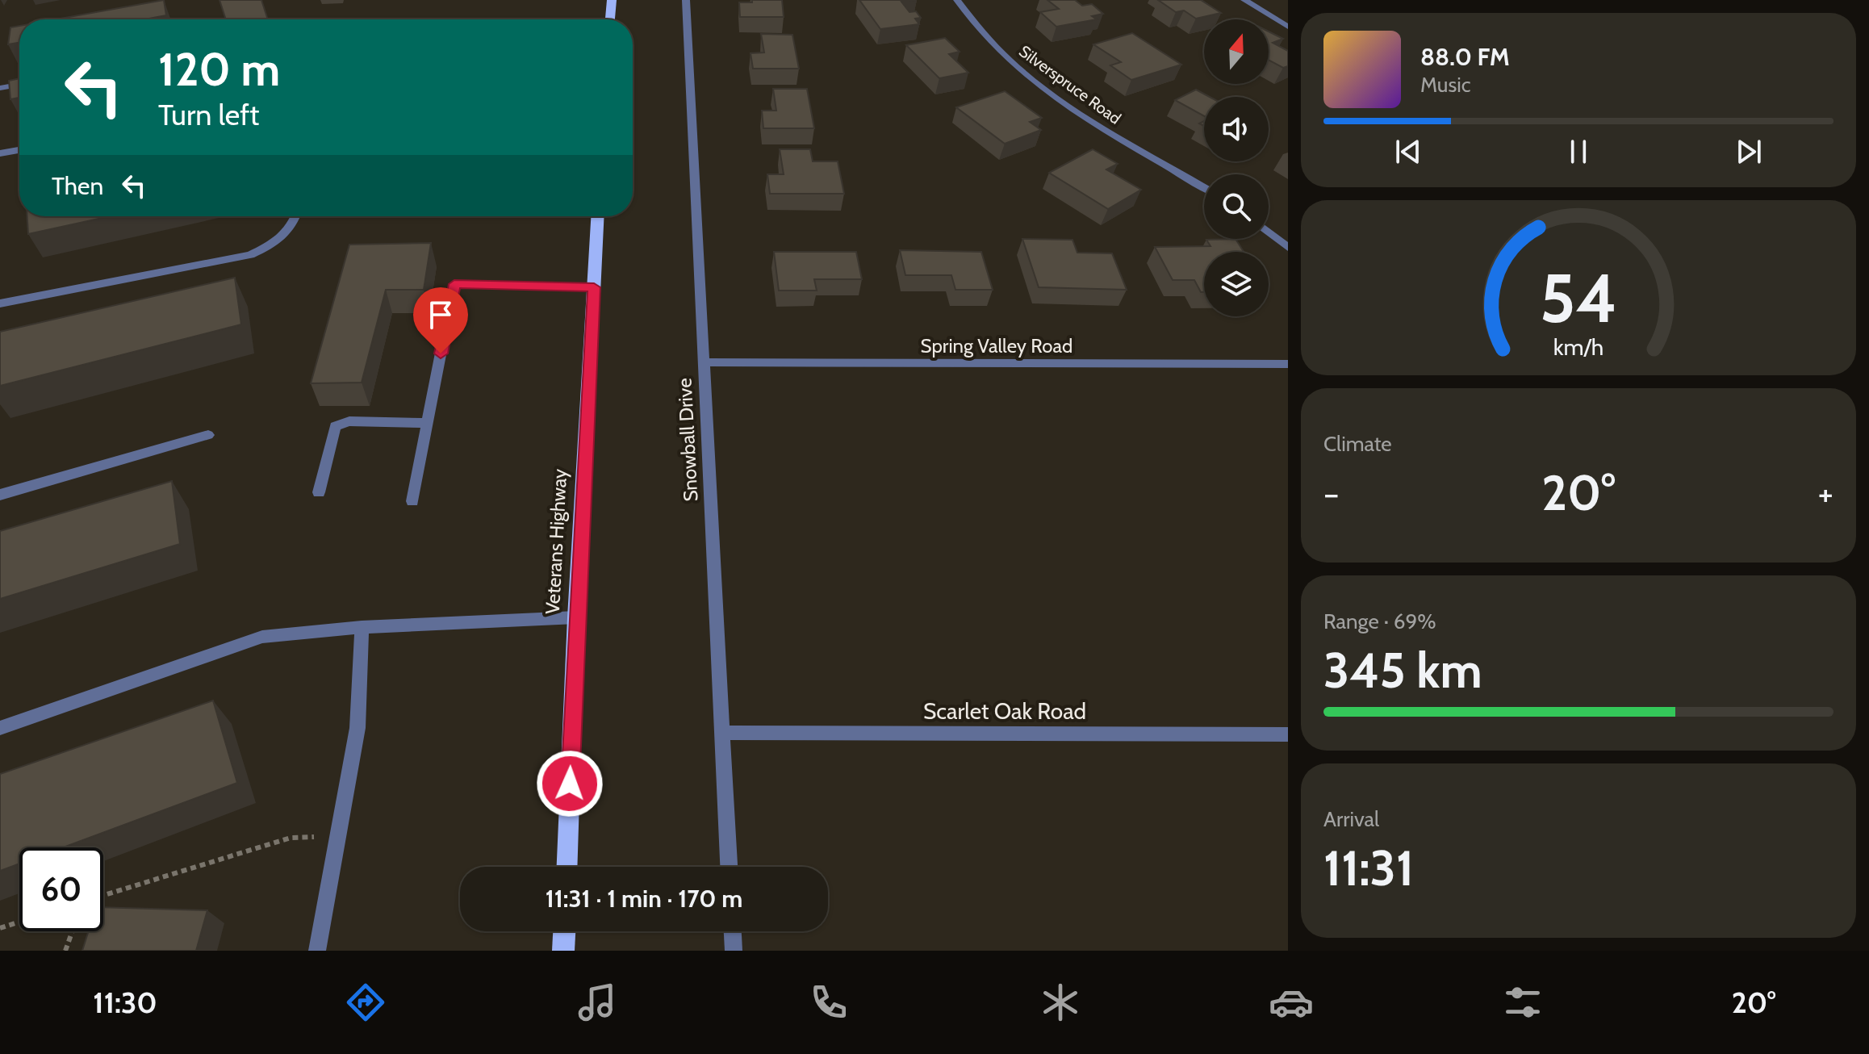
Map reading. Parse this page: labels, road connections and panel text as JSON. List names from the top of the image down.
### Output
{
  "streets": {
    "main road": ["Veterans Highway"],
    "street": [
      "Silverspruce Road",
      "Spring Valley Road",
      "Snowball Drive",
      "Scarlet Oak Road"
    ]
  },
  "crossings": [
    ["Spring Valley Road", "Snowball Drive"],
    ["Snowball Drive", "Scarlet Oak Road"]
  ],
  "north": "top",
  "page": {
    "turn": ["120 m", "Turn left"],
    "song": ["88.0 FM", "Music"],
    "then": "Then",
    "tile": [
      "Climate",
      ["Range · 69%", "345 km"],
      ["Arrival", "11:31"]
    ],
    "heat": ["−", "20°", "+"],
    "limit": "60",
    "trip": "11:31 · 1 min · 170 m",
    "tabs": ["11:30", "20°"],
    "gauge": ["54", "km/h"]
  }
}
